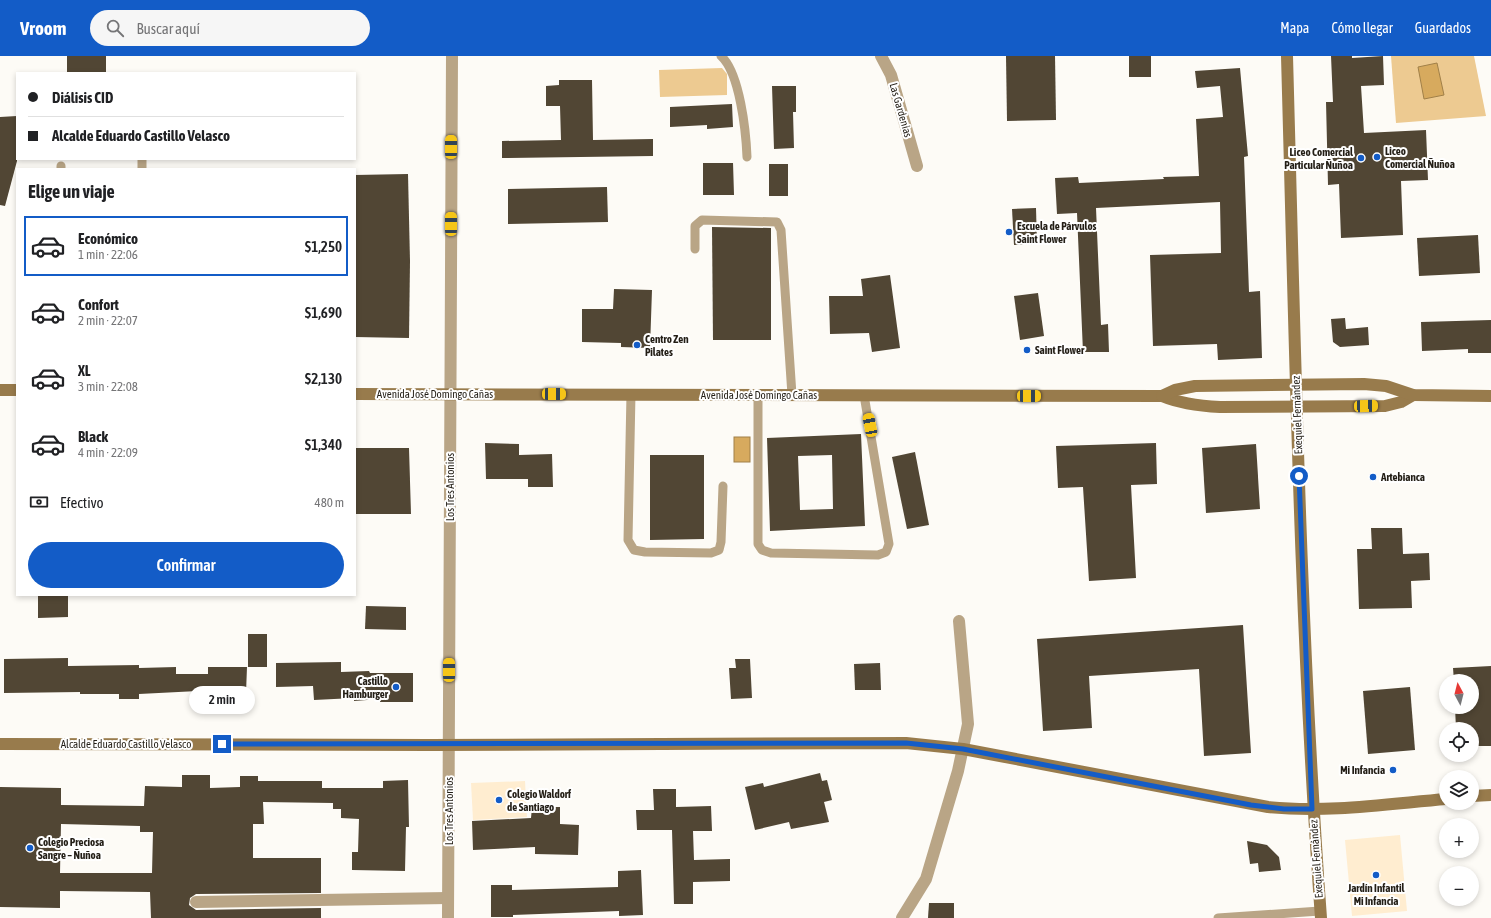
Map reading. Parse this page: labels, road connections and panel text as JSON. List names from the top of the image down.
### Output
{
  "streets": {
    "street": [
      "Las Gardenias",
      "Avenida José Domingo Cañas",
      "Exequiel Fernández",
      "Los Tres Antonios",
      "Alcalde Eduardo Castillo Velasco"
    ]
  },
  "crossings": [
    ["Avenida José Domingo Cañas", "Exequiel Fernández"],
    ["Avenida José Domingo Cañas", "Los Tres Antonios"],
    ["Exequiel Fernández", "Alcalde Eduardo Castillo Velasco"],
    ["Los Tres Antonios", "Alcalde Eduardo Castillo Velasco"]
  ],
  "places": [
    "Liceo Comercial Ñuñoa",
    "Liceo Comercial Particular Ñuñoa",
    "Escuela de Párvulos Saint Flower",
    "Centro Zen Pilates",
    "Saint Flower",
    "Artebianca",
    "Castillo Hamburger",
    "Mi Infancia",
    "Colegio Waldorf de Santiago",
    "Colegio Preciosa Sangre – Ñuñoa",
    "Jardín Infantil Mi Infancia"
  ],
  "north": "top",
  "page": {
    "header": "Vroom",
    "search": "Buscar aquí",
    "nav": ["Mapa", "Cómo llegar", "Guardados"],
    "banner": ["Diálisis CID", "Alcalde Eduardo Castillo Velasco"],
    "heading": "Elige un viaje",
    "list": [
      {
        "name": "Económico",
        "note": "1 min · 22:06",
        "value": "$1,250"
      },
      {
        "name": "Confort",
        "note": "2 min · 22:07",
        "value": "$1,690"
      },
      {
        "name": "XL",
        "note": "3 min · 22:08",
        "value": "$2,130"
      },
      {
        "name": "Black",
        "note": "4 min · 22:09",
        "value": "$1,340"
      }
    ],
    "pay": ["Efectivo", "480 m"],
    "buttons": "Confirmar",
    "map_buttons": ["+", "−"],
    "bubble": "2 min"
  }
}
